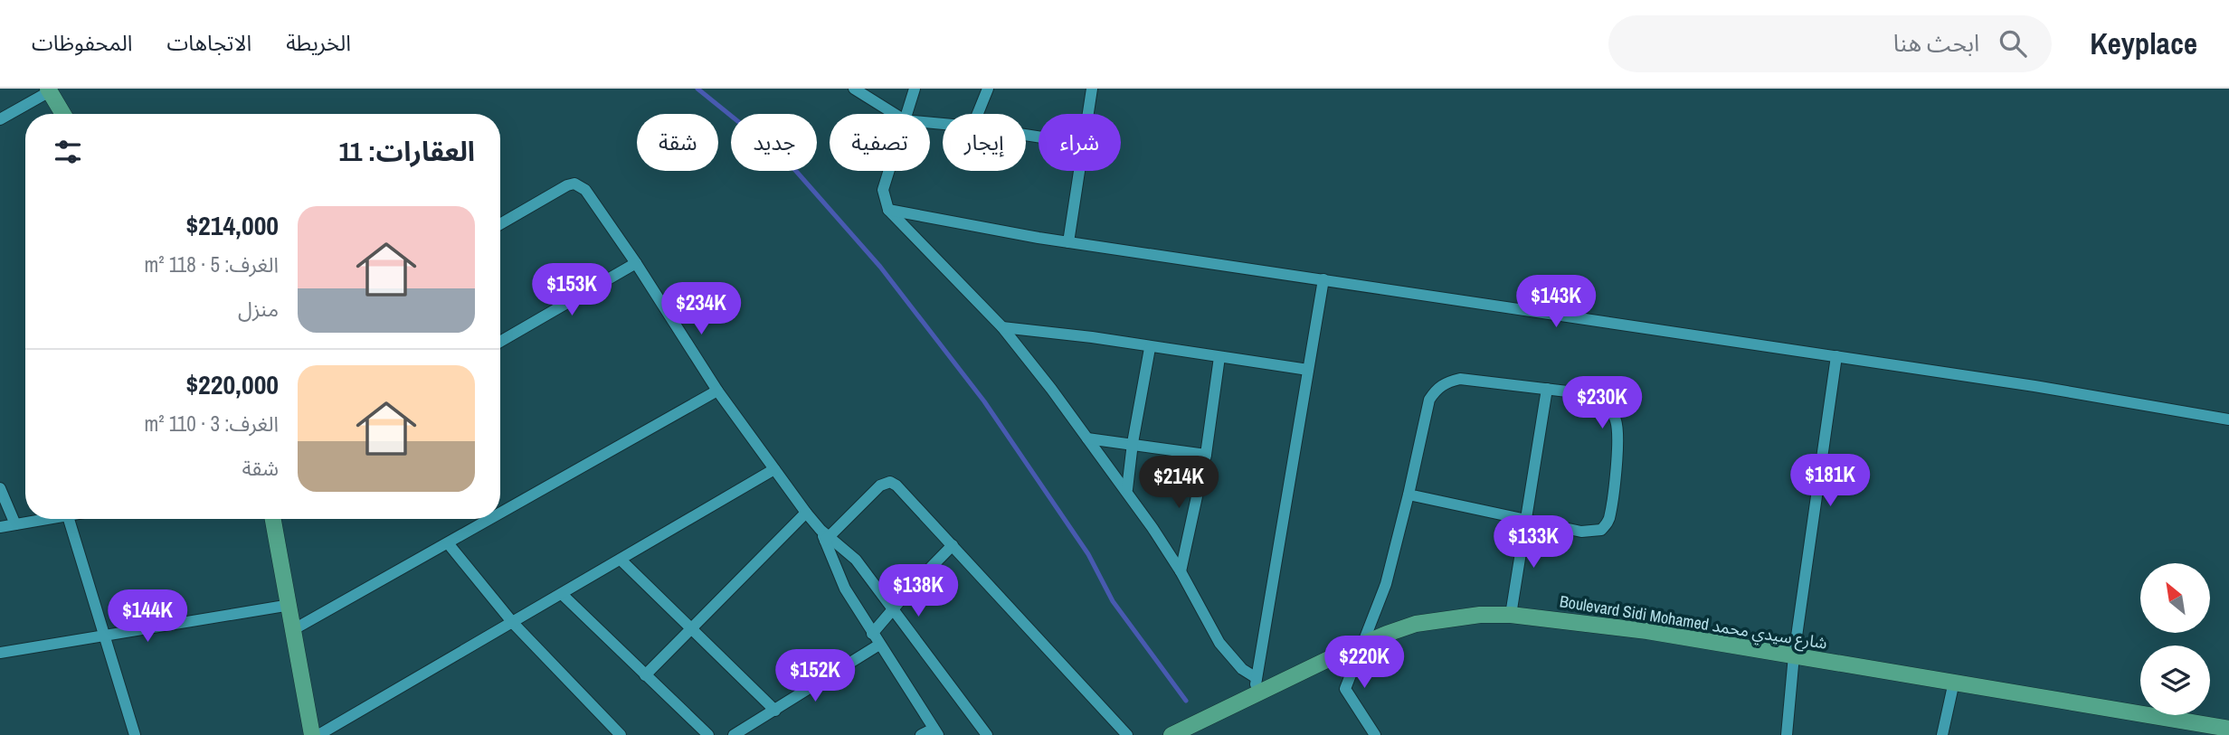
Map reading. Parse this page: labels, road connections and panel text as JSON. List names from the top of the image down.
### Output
{
  "streets": {
    "main road": ["Boulevard Sidi Mohamed شارع سيدي محمد"]
  },
  "north": "top left",
  "page": {
    "header": "Keyplace",
    "search": "ابحث هنا",
    "nav": ["الخريطة", "الاتجاهات", "المحفوظات"],
    "chip": [
      "شراء",
      "إيجار",
      "تصفية",
      "جديد",
      "شقة"
    ],
    "heading": "العقارات: 11",
    "list": [
      {
        "name": "$214,000",
        "note": "الغرف: 5 · 118 m² · منزل"
      },
      {
        "name": "$220,000",
        "note": "الغرف: 3 · 110 m² · شقة"
      }
    ],
    "price": [
      "$153K",
      "$143K",
      "$234K",
      "$230K",
      "$181K",
      "$214K",
      "$133K",
      "$138K",
      "$144K",
      "$220K",
      "$152K"
    ]
  }
}
